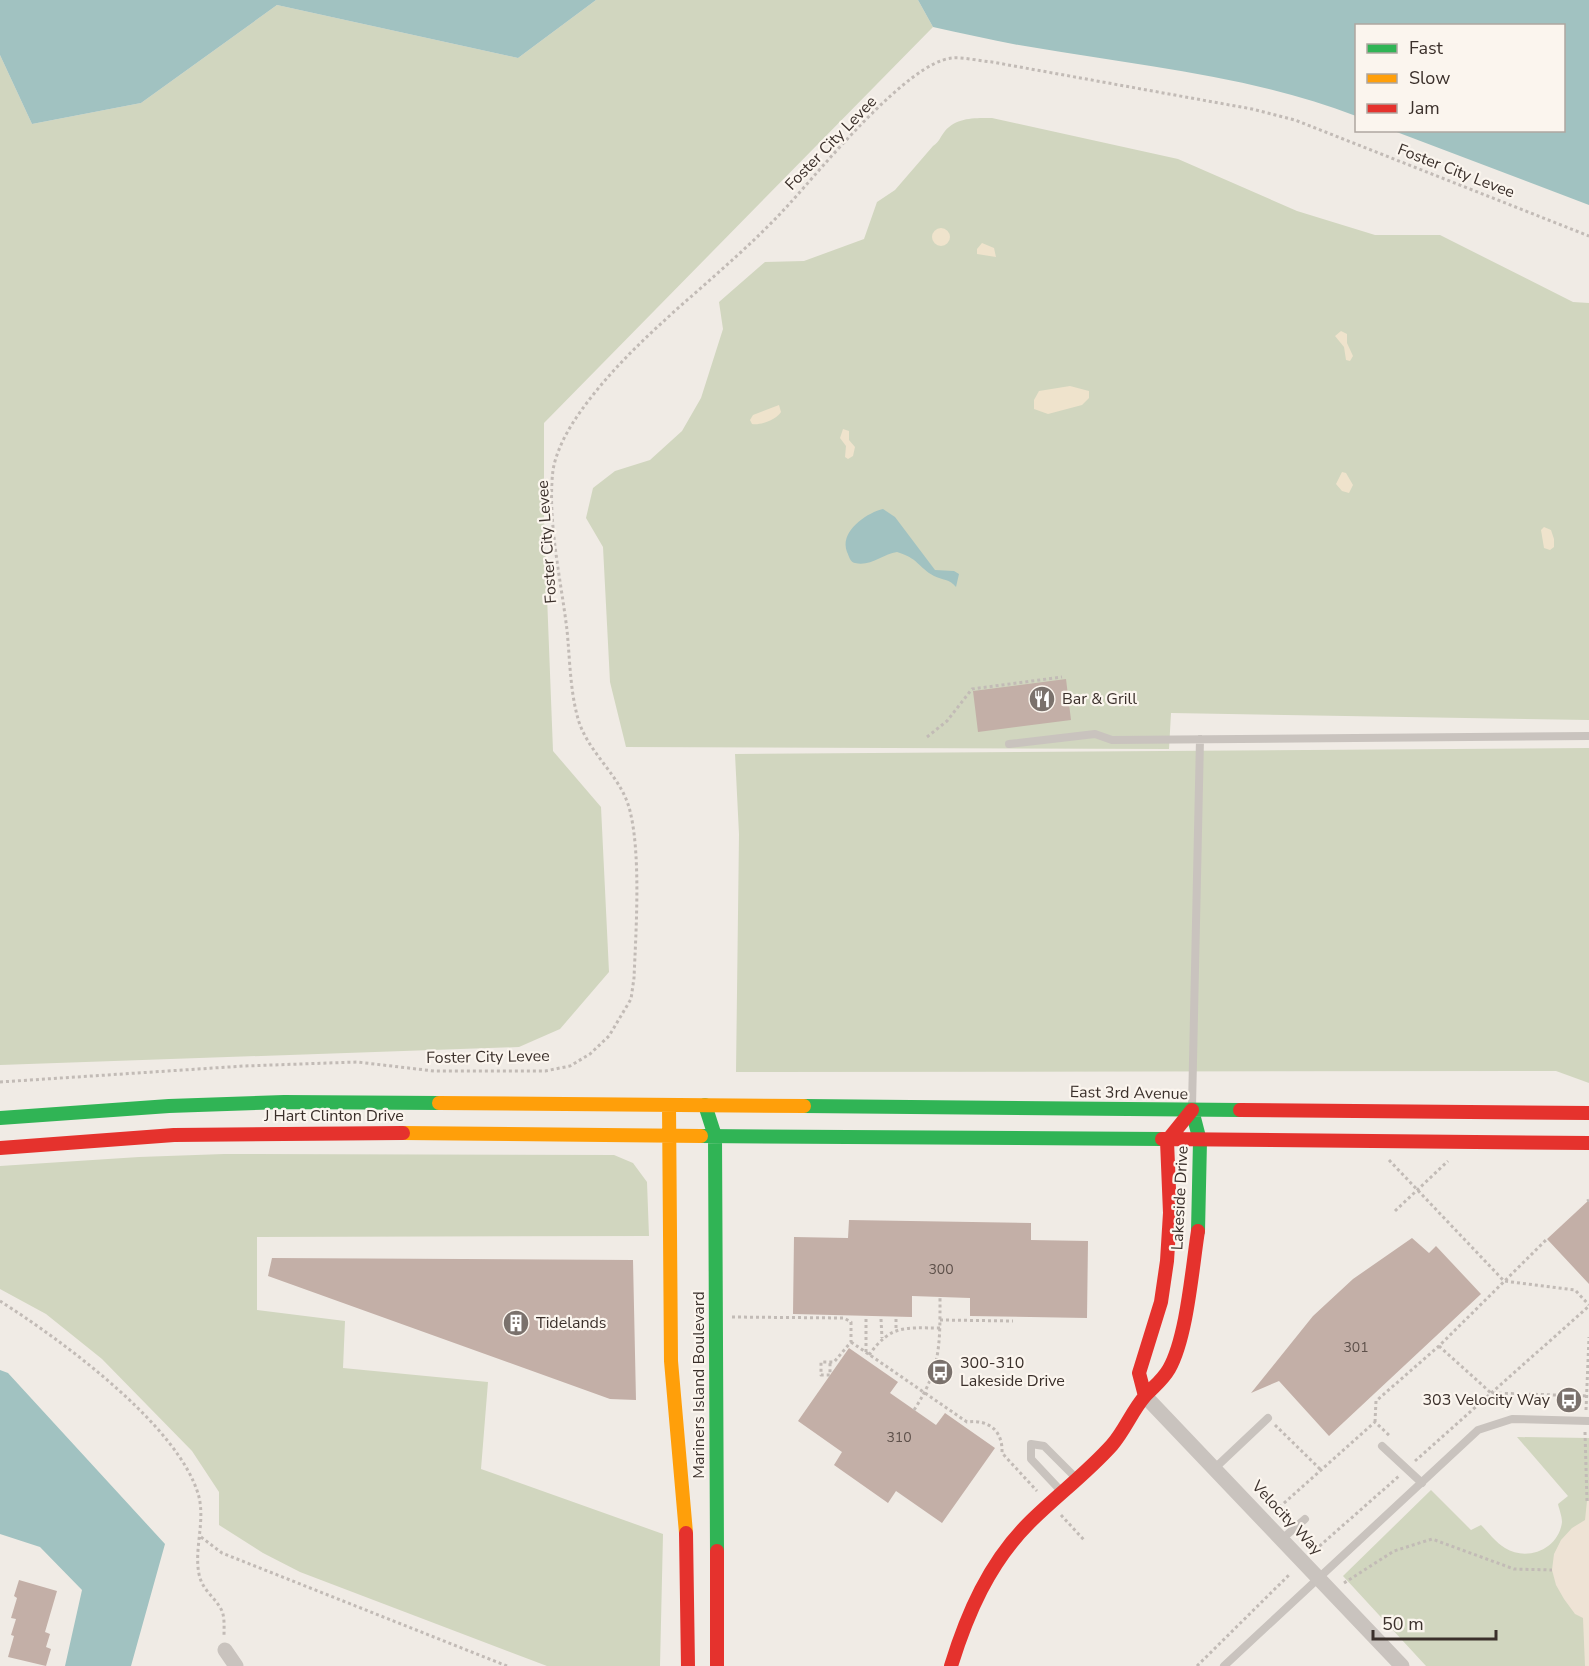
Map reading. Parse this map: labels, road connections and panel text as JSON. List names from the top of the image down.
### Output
{
  "streets": {
    "main road": [
      "East 3rd Avenue",
      "J Hart Clinton Drive",
      "Lakeside Drive",
      "Mariners Island Boulevard"
    ],
    "street": ["Velocity Way"],
    "path": ["Foster City Levee"]
  },
  "crossings": [
    ["East 3rd Avenue", "J Hart Clinton Drive"],
    ["East 3rd Avenue", "Lakeside Drive"],
    ["East 3rd Avenue", "Mariners Island Boulevard"],
    ["J Hart Clinton Drive", "Mariners Island Boulevard"],
    ["Lakeside Drive", "Velocity Way"]
  ],
  "places": {
    "restaurant": ["Bar & Grill"],
    "building": ["Tidelands"],
    "bus stop": ["300-310 Lakeside Drive", "303 Velocity Way"]
  },
  "house_numbers": ["300", "301", "310"],
  "legend": ["Fast", "Slow", "Jam"],
  "scale_bar": "50 m"
}
